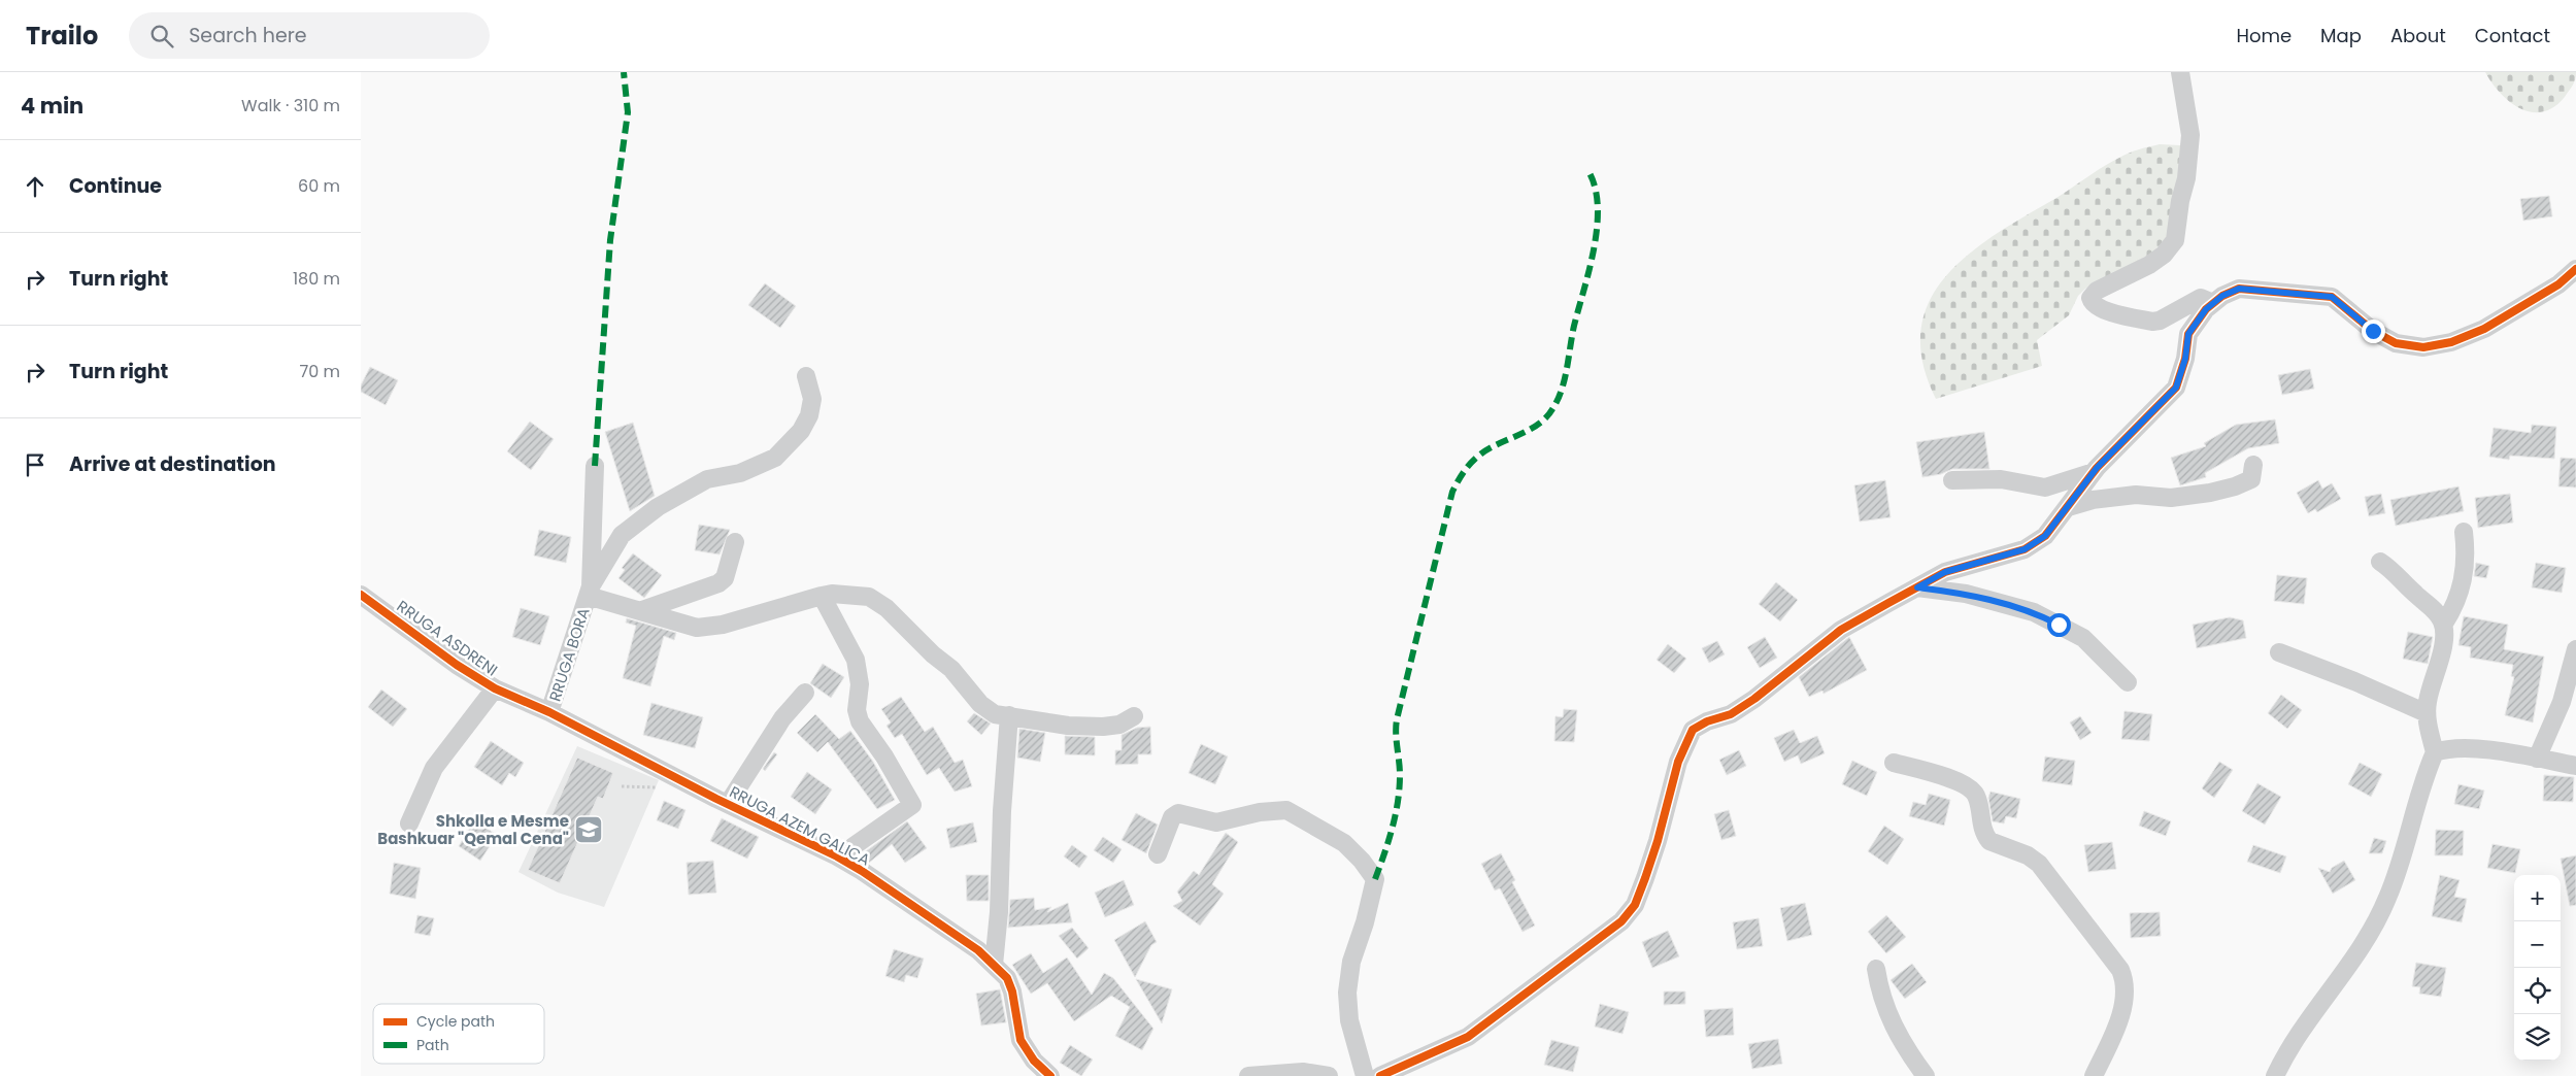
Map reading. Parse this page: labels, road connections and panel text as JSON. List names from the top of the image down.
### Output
{
  "streets": {
    "street": ["RRUGA ASDRENI", "RRUGA BORA", "RRUGA AZEM GALICA"]
  },
  "crossings": [
    ["RRUGA ASDRENI", "RRUGA BORA"],
    ["RRUGA ASDRENI", "RRUGA AZEM GALICA"],
    ["RRUGA BORA", "RRUGA AZEM GALICA"]
  ],
  "places": {
    "school or university": ["Shkolla e Mesme Bashkuar \"Qemal Cena\""]
  },
  "legend": ["Cycle path", "Path"],
  "page": {
    "header": "Trailo",
    "search": "Search here",
    "nav": [
      "Home",
      "Map",
      "About",
      "Contact"
    ],
    "heading": ["4 min", "Walk · 310 m"],
    "list": [
      ["Continue", "60 m"],
      ["Turn right", "180 m"],
      ["Turn right", "70 m"],
      "Arrive at destination"
    ],
    "map_buttons": ["+", "−"]
  }
}
